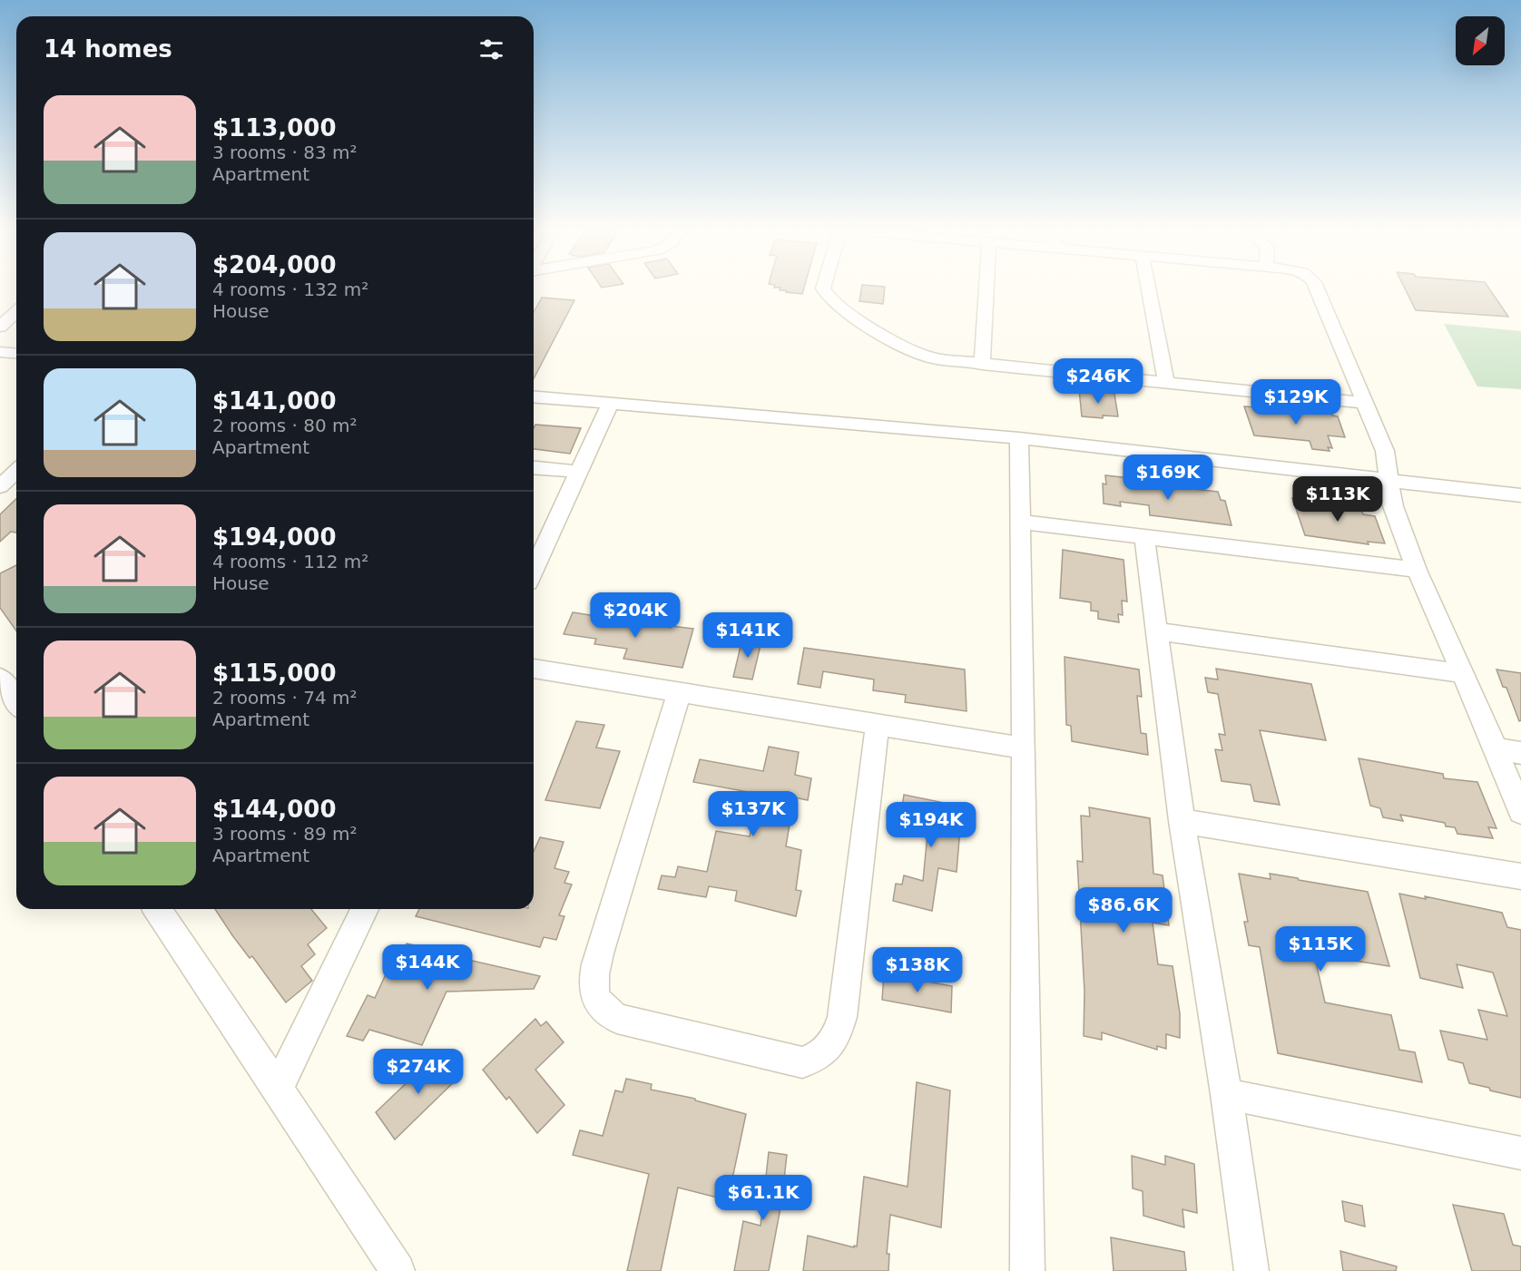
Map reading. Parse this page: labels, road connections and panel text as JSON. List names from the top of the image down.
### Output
{
  "north": "bottom left",
  "page": {
    "heading": "14 homes",
    "list": [
      {
        "name": "$113,000",
        "note": "3 rooms · 83 m² · Apartment"
      },
      {
        "name": "$204,000",
        "note": "4 rooms · 132 m² · House"
      },
      {
        "name": "$141,000",
        "note": "2 rooms · 80 m² · Apartment"
      },
      {
        "name": "$194,000",
        "note": "4 rooms · 112 m² · House"
      },
      {
        "name": "$115,000",
        "note": "2 rooms · 74 m² · Apartment"
      },
      {
        "name": "$144,000",
        "note": "3 rooms · 89 m² · Apartment"
      }
    ],
    "price": [
      "$246K",
      "$129K",
      "$169K",
      "$113K",
      "$204K",
      "$141K",
      "$137K",
      "$194K",
      "$86.6K",
      "$115K",
      "$144K",
      "$138K",
      "$274K",
      "$61.1K"
    ]
  }
}
